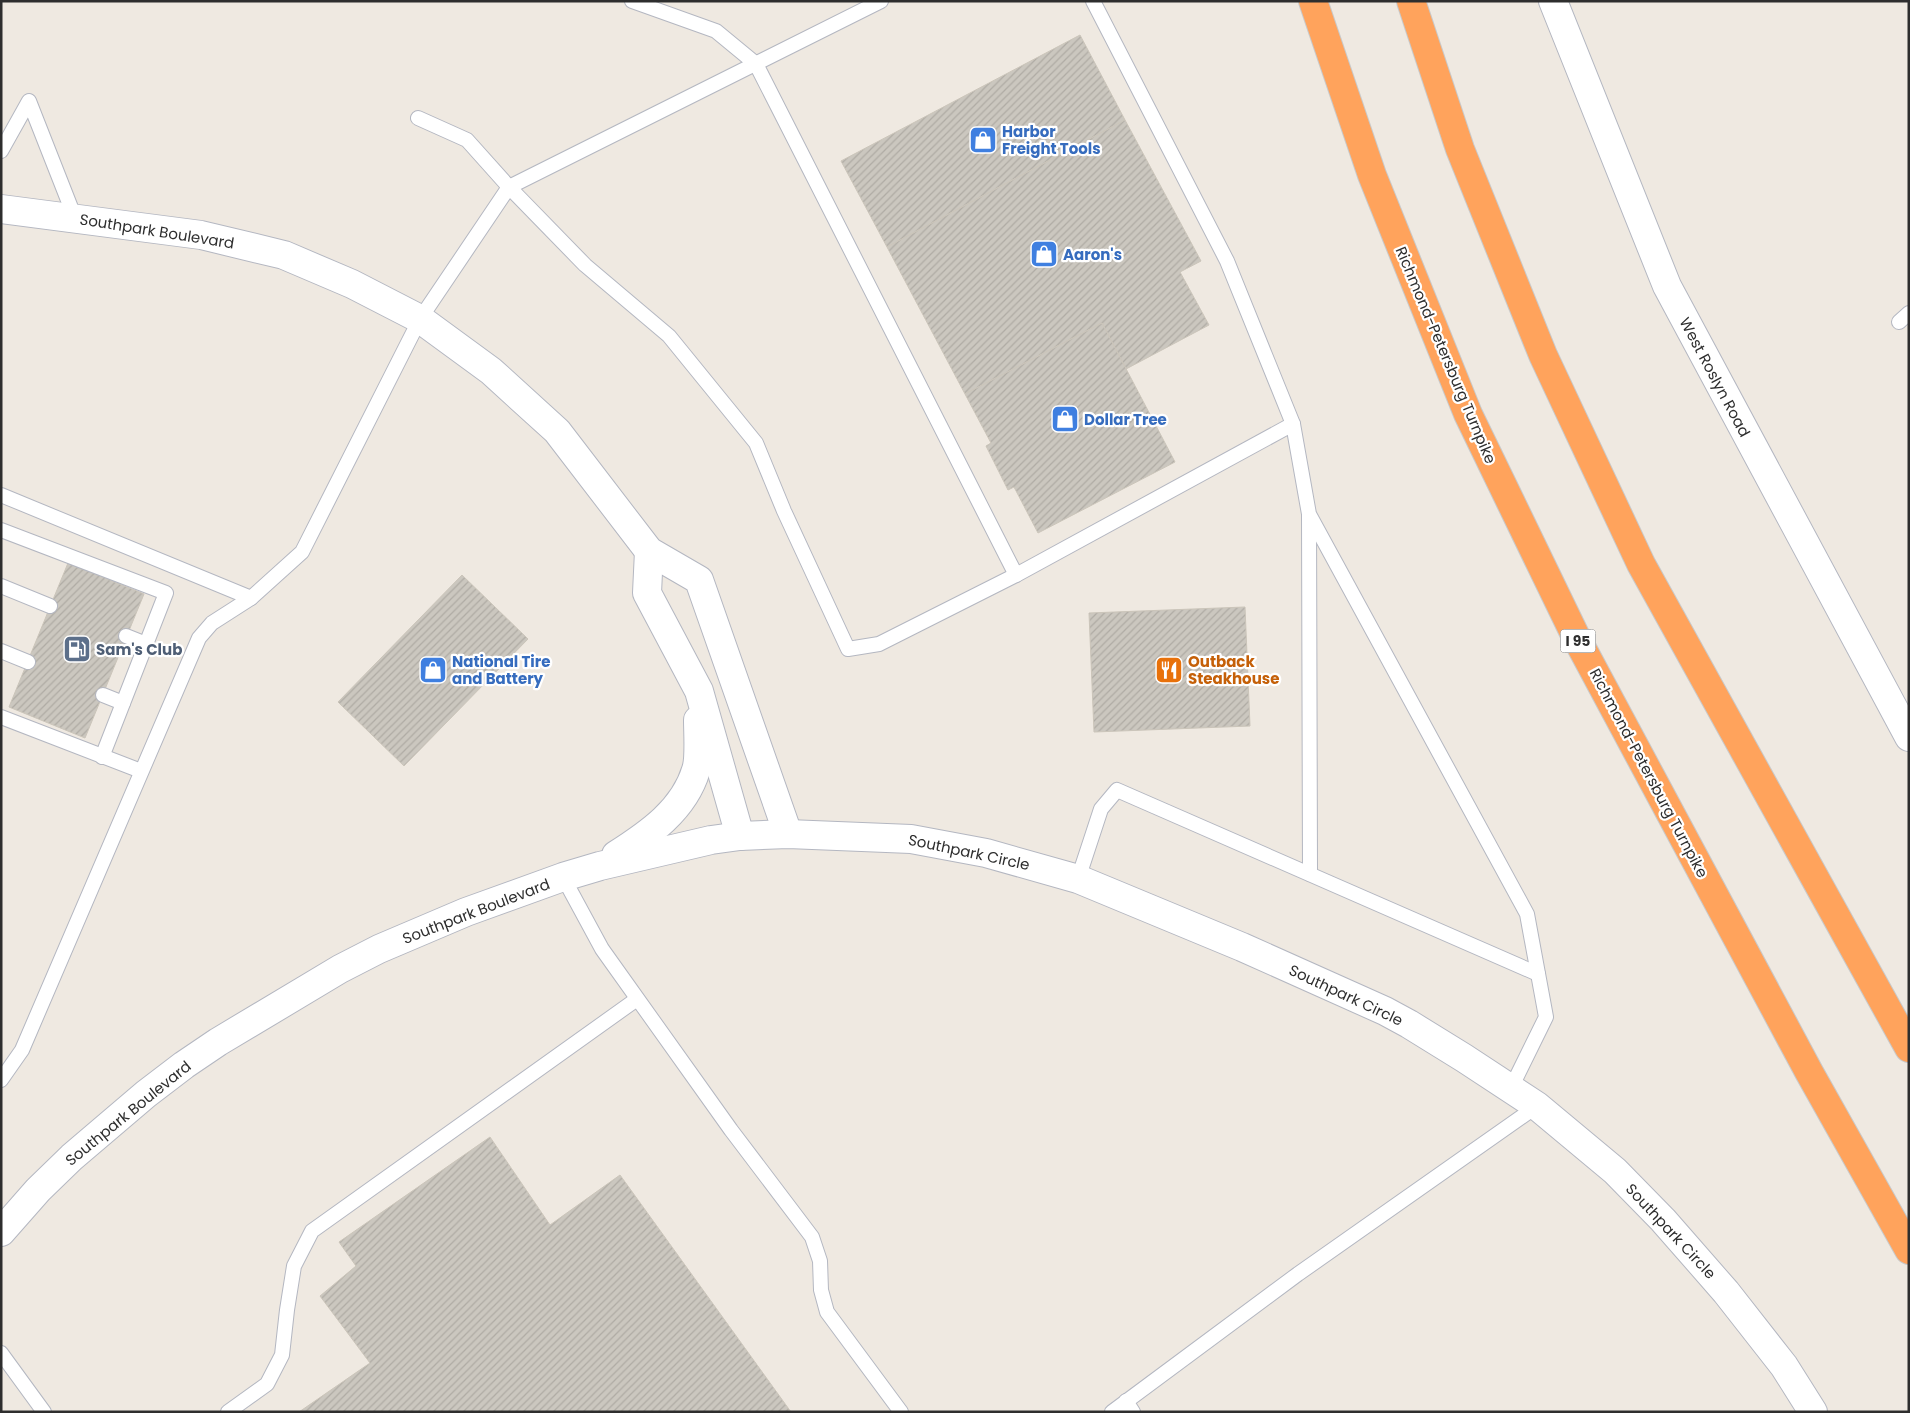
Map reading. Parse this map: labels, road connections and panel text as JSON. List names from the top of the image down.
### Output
{
  "streets": {
    "highway": ["Richmond-Petersburg Turnpike", "I 95"],
    "street": ["Southpark Boulevard", "West Roslyn Road", "Southpark Circle"]
  },
  "crossings": [
    ["Southpark Boulevard", "Southpark Circle"]
  ],
  "places": {
    "shop": [
      "Harbor Freight Tools",
      "Aaron's",
      "Dollar Tree",
      "National Tire and Battery"
    ],
    "fuel station": ["Sam's Club"],
    "restaurant": ["Outback Steakhouse"]
  }
}
